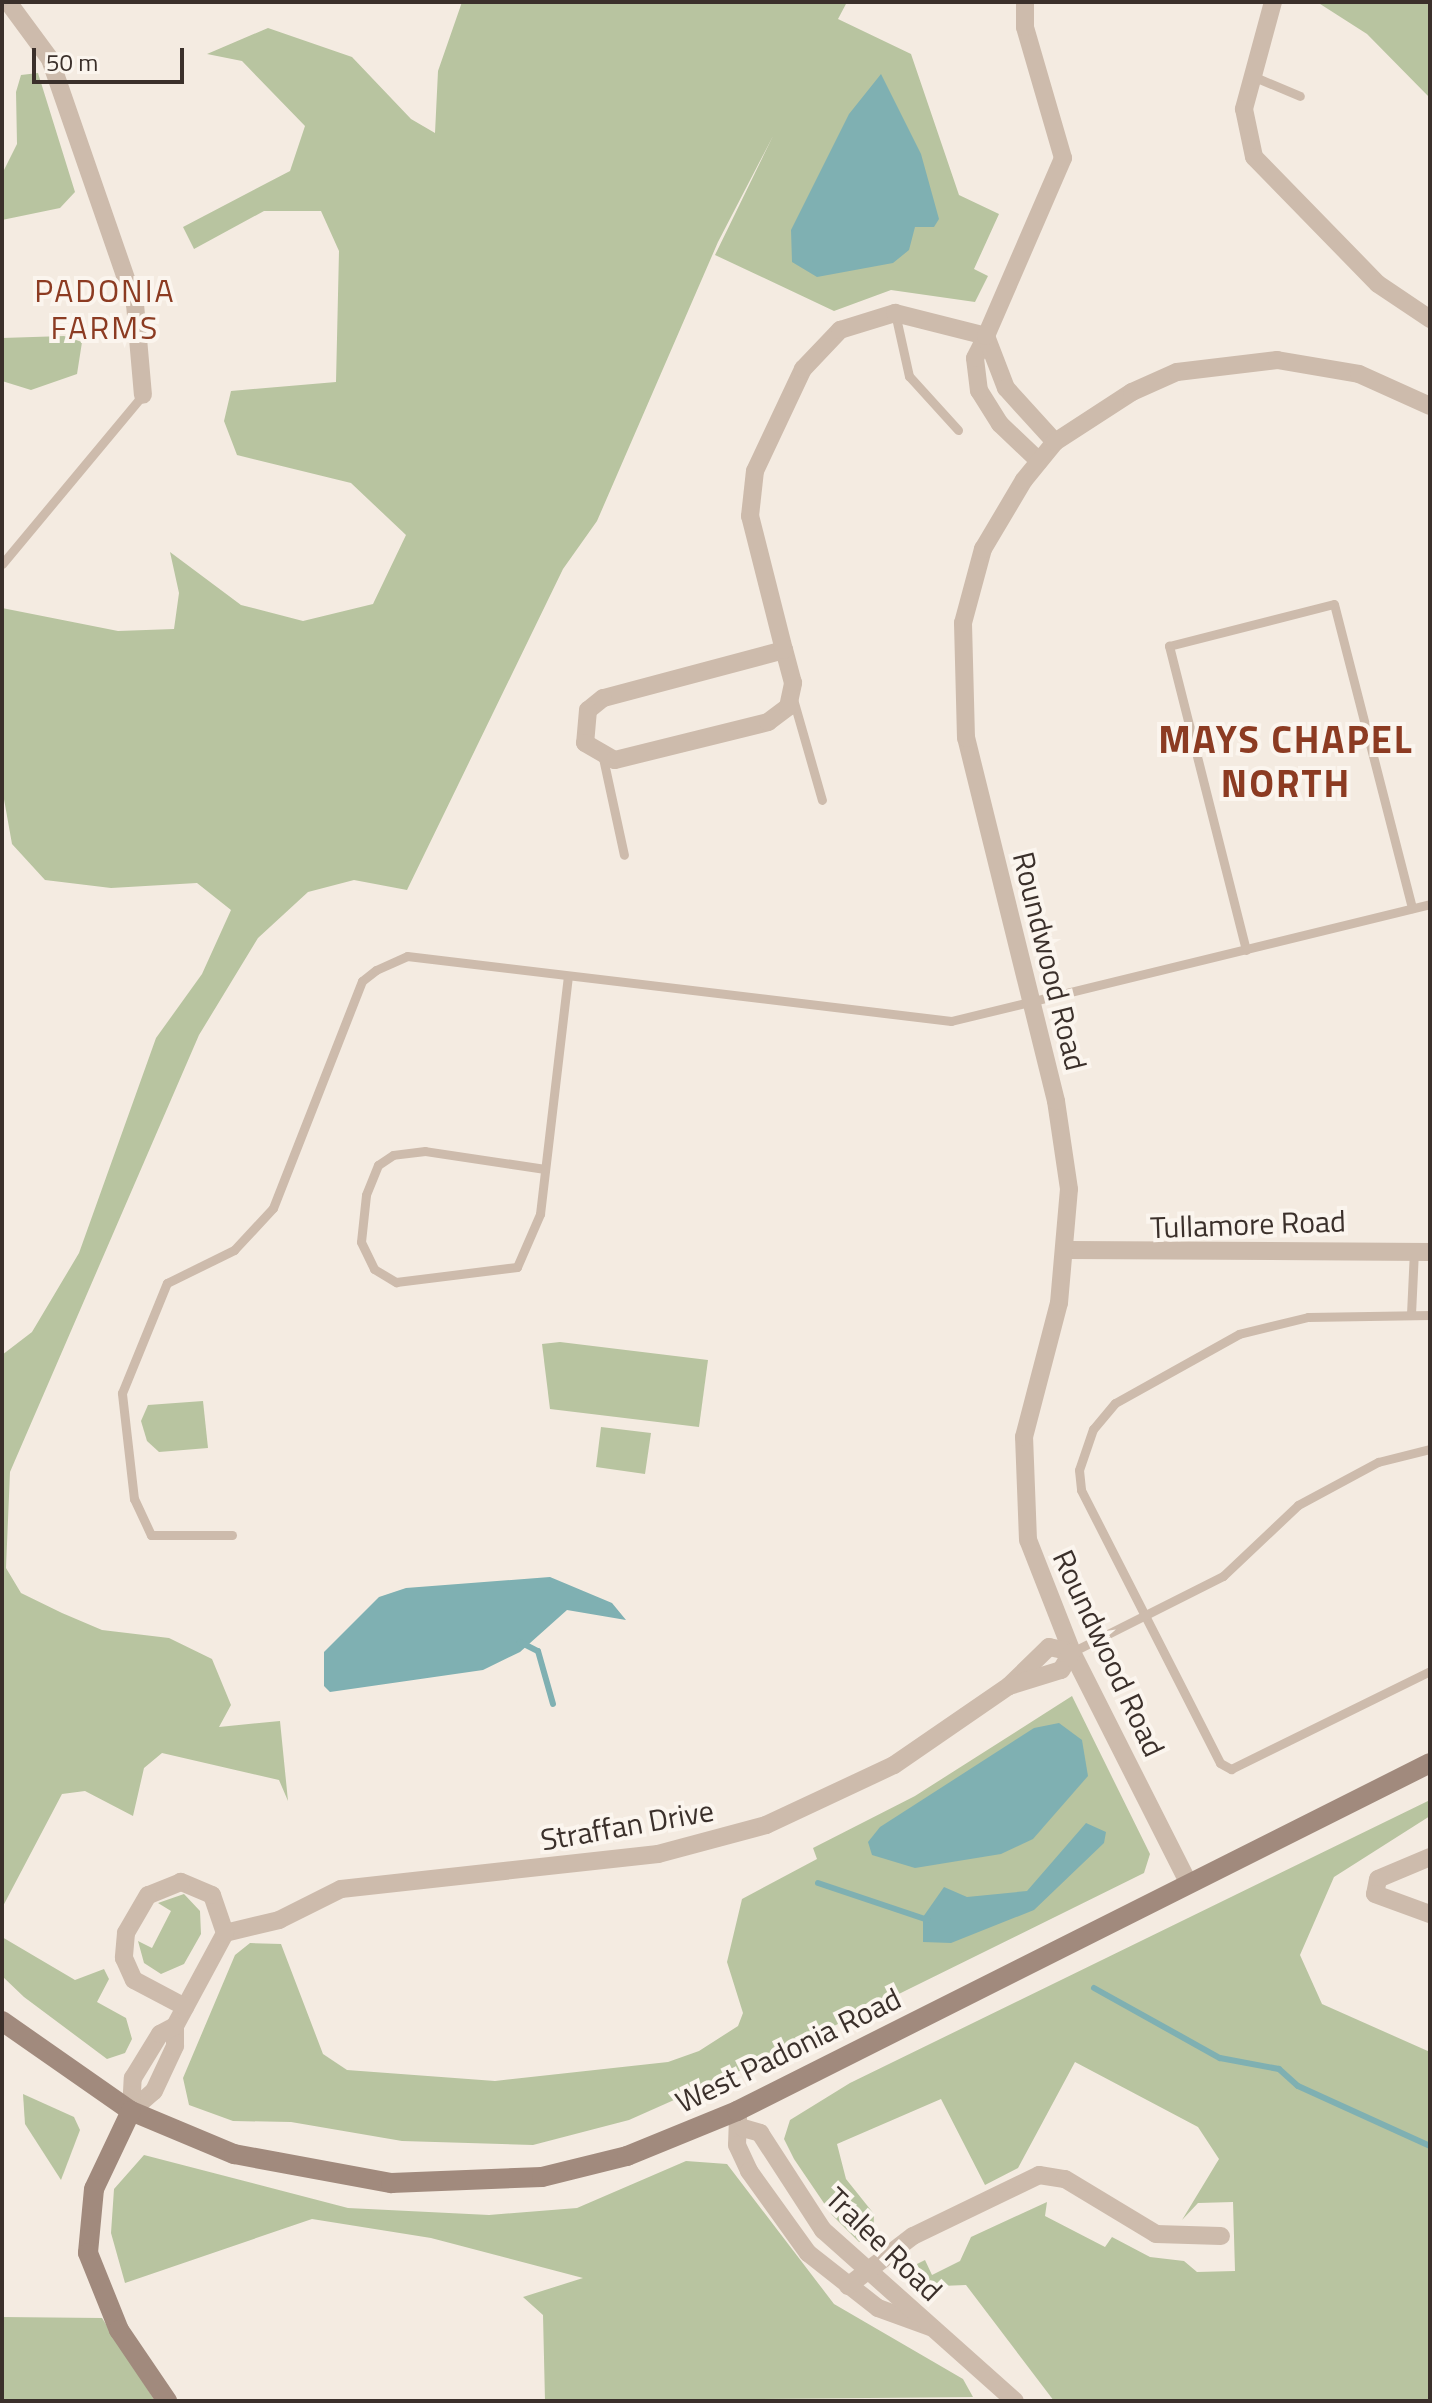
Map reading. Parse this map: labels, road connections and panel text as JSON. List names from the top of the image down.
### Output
{
  "streets": {
    "main road": ["West Padonia Road"],
    "street": [
      "Roundwood Road",
      "Tullamore Road",
      "Straffan Drive",
      "Tralee Road"
    ]
  },
  "crossings": [
    ["Roundwood Road", "Tullamore Road"],
    ["Roundwood Road", "Straffan Drive"],
    ["Roundwood Road", "West Padonia Road"],
    ["West Padonia Road", "Tralee Road"]
  ],
  "districts": ["PADONIA FARMS", "MAYS CHAPEL NORTH"],
  "scale_bar": "50 m"
}
